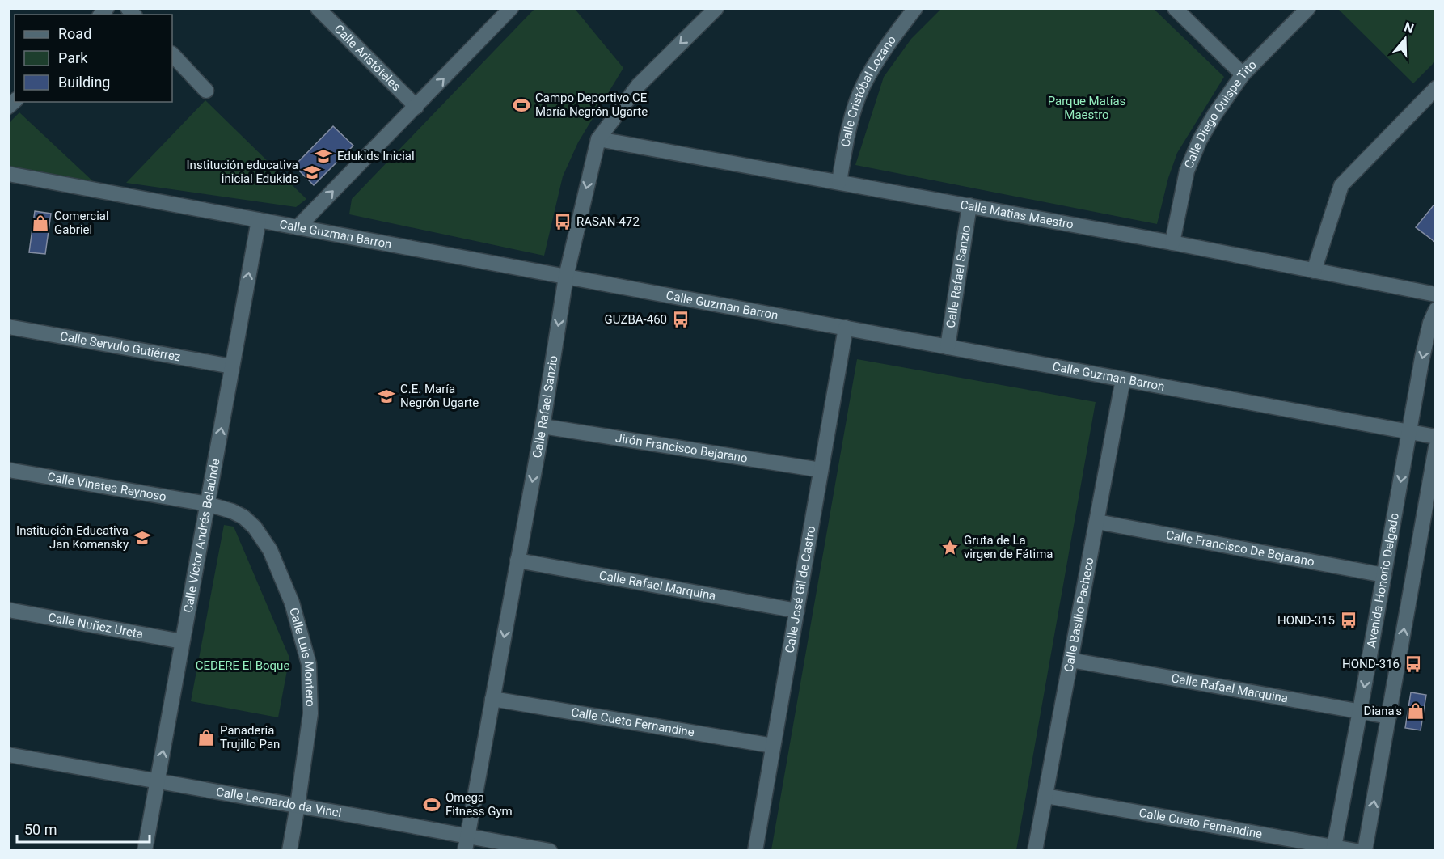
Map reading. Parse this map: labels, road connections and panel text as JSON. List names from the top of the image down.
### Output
{
  "streets": {
    "street": [
      "Calle Aristóteles",
      "Calle Cristóbal Lozano",
      "Calle Diego Quispe Tito",
      "Calle Matias Maestro",
      "Calle Guzman Barron",
      "Calle Rafael Sanzio",
      "Calle Servulo Gutiérrez",
      "Jirón Francisco Bejarano",
      "Calle Vinatea Reynoso",
      "Calle Víctor Andrés Belaúnde",
      "Calle Francisco De Bejarano",
      "Avenida Honorio Delgado",
      "Calle Rafael Marquina",
      "Calle José Gil de Castro",
      "Calle Basilio Pacheco",
      "Calle Nuñez Ureta",
      "Calle Luis Montero",
      "Calle Cueto Fernandine",
      "Calle Leonardo da Vinci"
    ]
  },
  "crossings": [
    ["Calle Cristóbal Lozano", "Calle Matias Maestro"],
    ["Calle Diego Quispe Tito", "Calle Matias Maestro"],
    ["Calle Matias Maestro", "Calle Rafael Sanzio"],
    ["Calle Guzman Barron", "Calle Rafael Sanzio"],
    ["Calle Guzman Barron", "Calle Víctor Andrés Belaúnde"],
    ["Calle Guzman Barron", "Avenida Honorio Delgado"],
    ["Calle Guzman Barron", "Calle José Gil de Castro"],
    ["Calle Guzman Barron", "Calle Basilio Pacheco"],
    ["Calle Rafael Sanzio", "Jirón Francisco Bejarano"],
    ["Calle Rafael Sanzio", "Calle Rafael Marquina"],
    ["Calle Rafael Sanzio", "Calle Cueto Fernandine"],
    ["Calle Rafael Sanzio", "Calle Leonardo da Vinci"],
    ["Calle Servulo Gutiérrez", "Calle Víctor Andrés Belaúnde"],
    ["Jirón Francisco Bejarano", "Calle José Gil de Castro"],
    ["Calle Vinatea Reynoso", "Calle Víctor Andrés Belaúnde"],
    ["Calle Vinatea Reynoso", "Calle Luis Montero"],
    ["Calle Víctor Andrés Belaúnde", "Calle Nuñez Ureta"],
    ["Calle Víctor Andrés Belaúnde", "Calle Luis Montero"],
    ["Calle Víctor Andrés Belaúnde", "Calle Leonardo da Vinci"],
    ["Calle Francisco De Bejarano", "Avenida Honorio Delgado"],
    ["Calle Francisco De Bejarano", "Calle Basilio Pacheco"],
    ["Avenida Honorio Delgado", "Calle Rafael Marquina"],
    ["Avenida Honorio Delgado", "Calle Cueto Fernandine"],
    ["Calle Rafael Marquina", "Calle José Gil de Castro"],
    ["Calle Rafael Marquina", "Calle Basilio Pacheco"],
    ["Calle José Gil de Castro", "Calle Cueto Fernandine"],
    ["Calle Basilio Pacheco", "Calle Cueto Fernandine"],
    ["Calle Luis Montero", "Calle Leonardo da Vinci"]
  ],
  "one_way": ["Calle Rafael Sanzio", "Calle Víctor Andrés Belaúnde"],
  "parks": ["Parque Matías Maestro", "CEDERE El Boque"],
  "places": {
    "sports": ["Campo Deportivo CE María Negrón Ugarte", "Omega Fitness Gym"],
    "school or university": [
      "Edukids Inicial",
      "Institución educativa inicial Edukids",
      "C.E. María Negrón Ugarte",
      "Institución Educativa Jan Komensky"
    ],
    "bus stop": [
      "RASAN-472",
      "GUZBA-460",
      "HOND-315",
      "HOND-316"
    ],
    "shop": ["Comercial Gabriel", "Diana's", "Panadería Trujillo Pan"],
    "place": ["Gruta de La virgen de Fátima"]
  },
  "legend": ["Road", "Park", "Building"],
  "scale_bar": "50 m",
  "north": "top"
}
